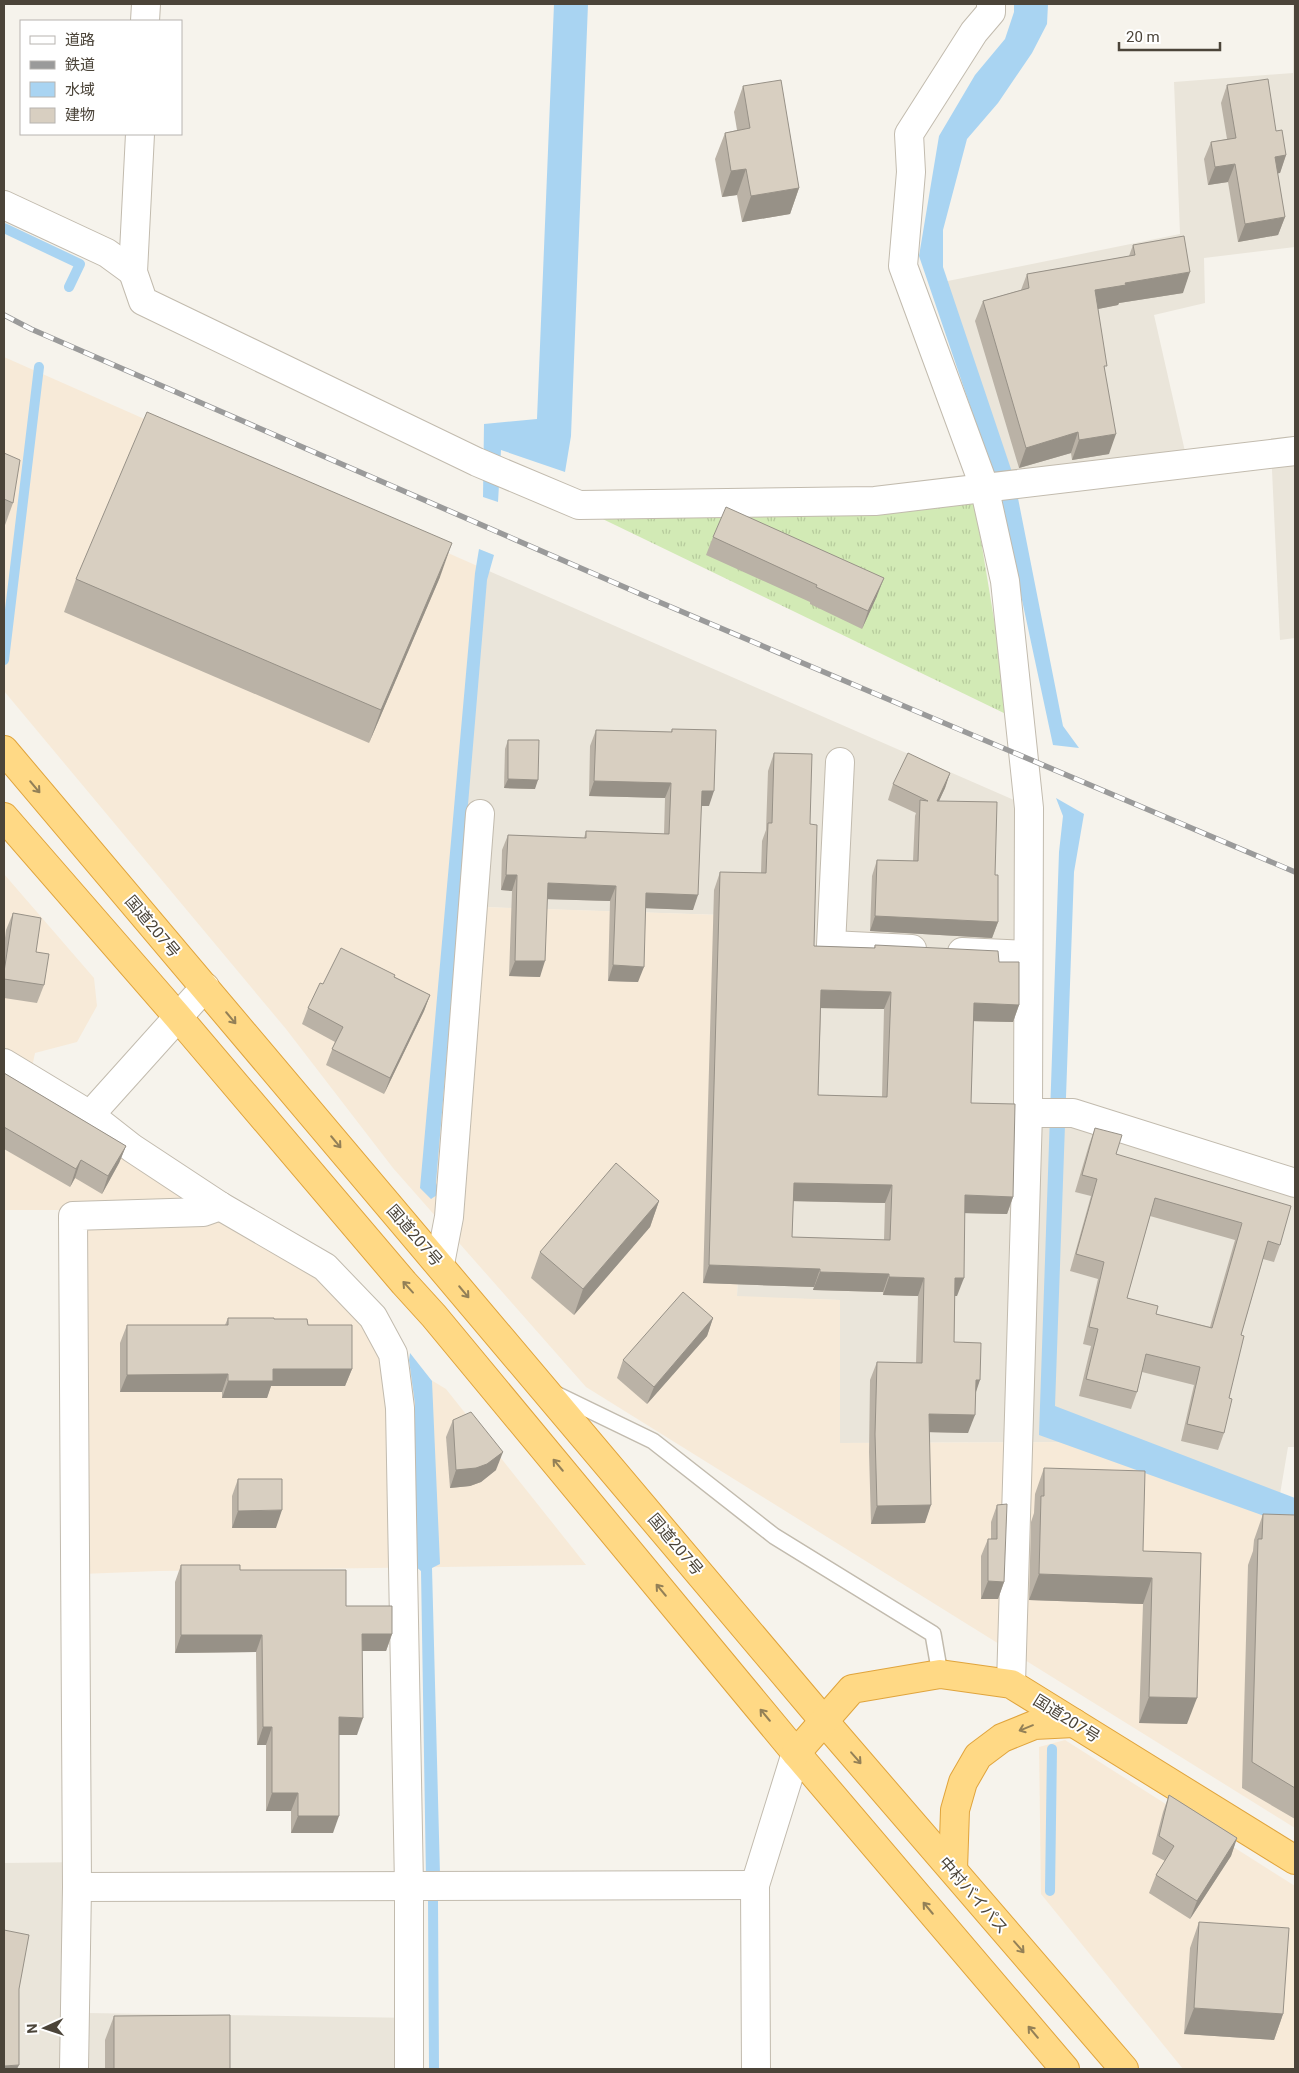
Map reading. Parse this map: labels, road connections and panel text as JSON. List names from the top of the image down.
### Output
{
  "streets": {
    "highway": ["国道207号", "中村バイパス"]
  },
  "crossings": [
    ["国道207号", "中村バイパス"]
  ],
  "legend": [
    "道路",
    "鉄道",
    "水域",
    "建物"
  ],
  "scale_bar": "20 m",
  "north": "left"
}
